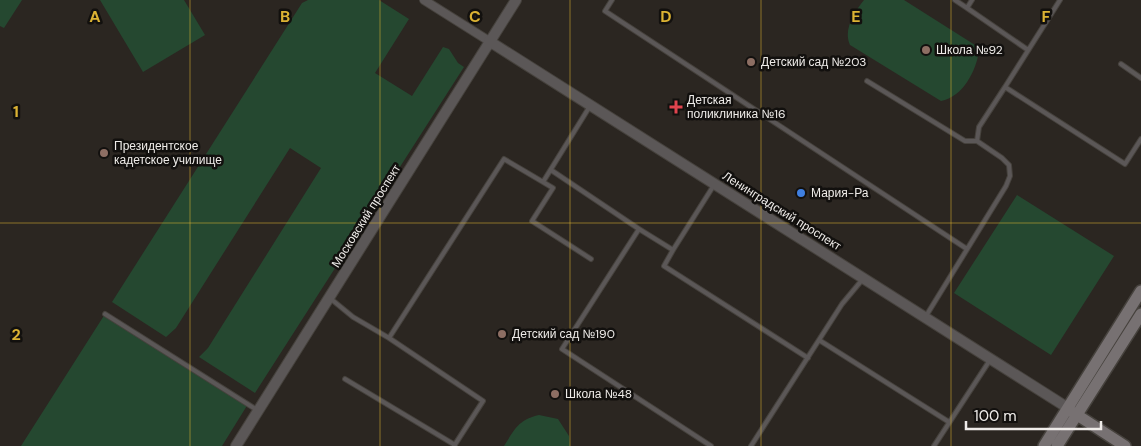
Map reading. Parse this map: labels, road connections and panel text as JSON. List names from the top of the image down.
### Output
{
  "streets": {
    "main road": ["Ленинградский проспект"],
    "street": ["Московский проспект"]
  },
  "crossings": [
    ["Ленинградский проспект", "Московский проспект"]
  ],
  "places": {
    "other": [
      "Школа №92",
      "Детский сад №203",
      "Президентское кадетское училище",
      "Мария-Ра",
      "Детский сад №190",
      "Школа №48"
    ],
    "health": ["Детская поликлиника №16"]
  },
  "scale_bar": "100 m",
  "grid": {
    "columns": [
      "A",
      "B",
      "C",
      "D",
      "E",
      "F"
    ],
    "rows": ["1", "2"]
  }
}
